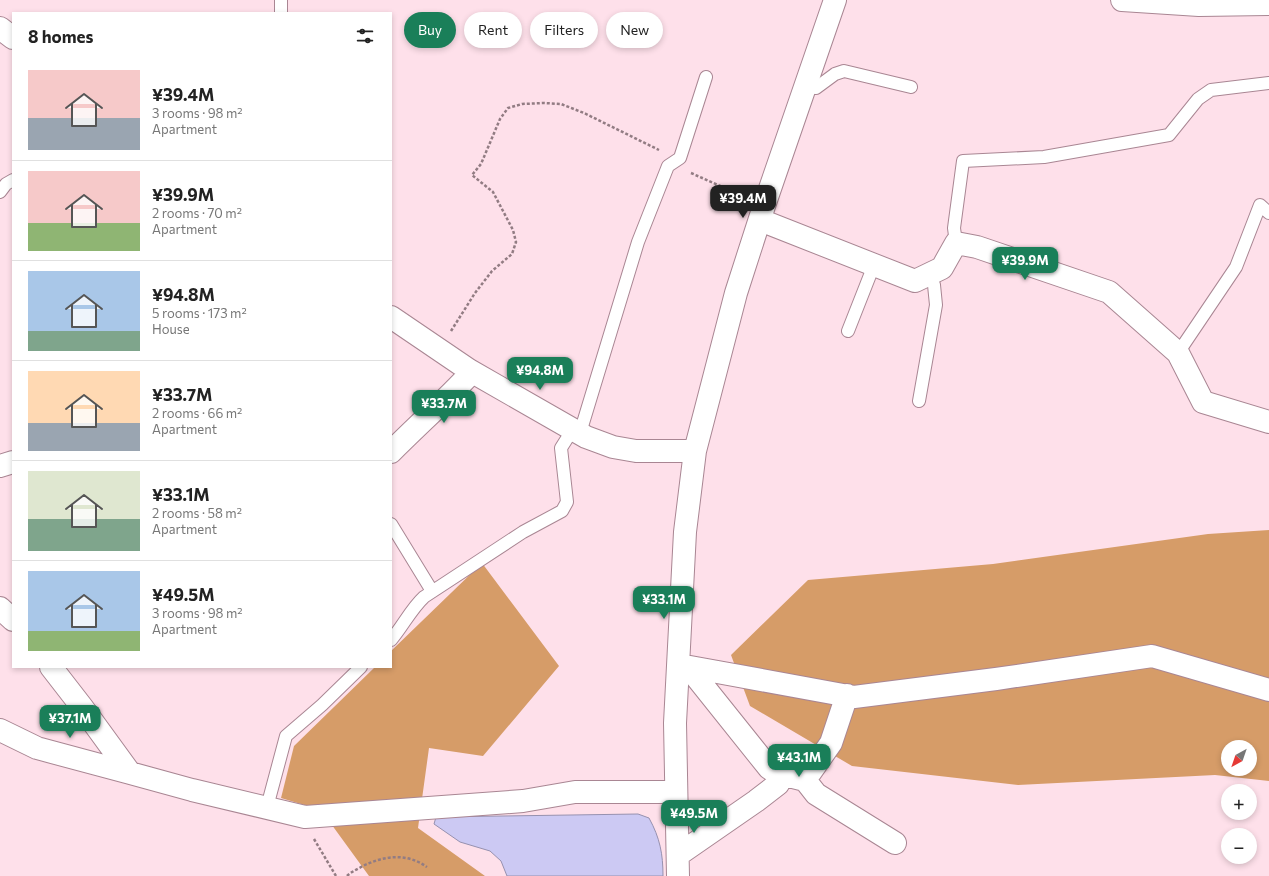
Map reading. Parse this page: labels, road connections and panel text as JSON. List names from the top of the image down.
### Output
{
  "north": "bottom left",
  "page": {
    "chip": [
      "Buy",
      "Rent",
      "Filters",
      "New"
    ],
    "heading": "8 homes",
    "list": [
      {
        "name": "¥39.4M",
        "note": "3 rooms · 98 m² · Apartment"
      },
      {
        "name": "¥39.9M",
        "note": "2 rooms · 70 m² · Apartment"
      },
      {
        "name": "¥94.8M",
        "note": "5 rooms · 173 m² · House"
      },
      {
        "name": "¥33.7M",
        "note": "2 rooms · 66 m² · Apartment"
      },
      {
        "name": "¥33.1M",
        "note": "2 rooms · 58 m² · Apartment"
      },
      {
        "name": "¥49.5M",
        "note": "3 rooms · 98 m² · Apartment"
      }
    ],
    "price": [
      "¥39.4M",
      "¥39.9M",
      "¥94.8M",
      "¥33.7M",
      "¥33.1M",
      "¥37.1M",
      "¥43.1M",
      "¥49.5M"
    ],
    "map_buttons": ["+", "−"]
  }
}
